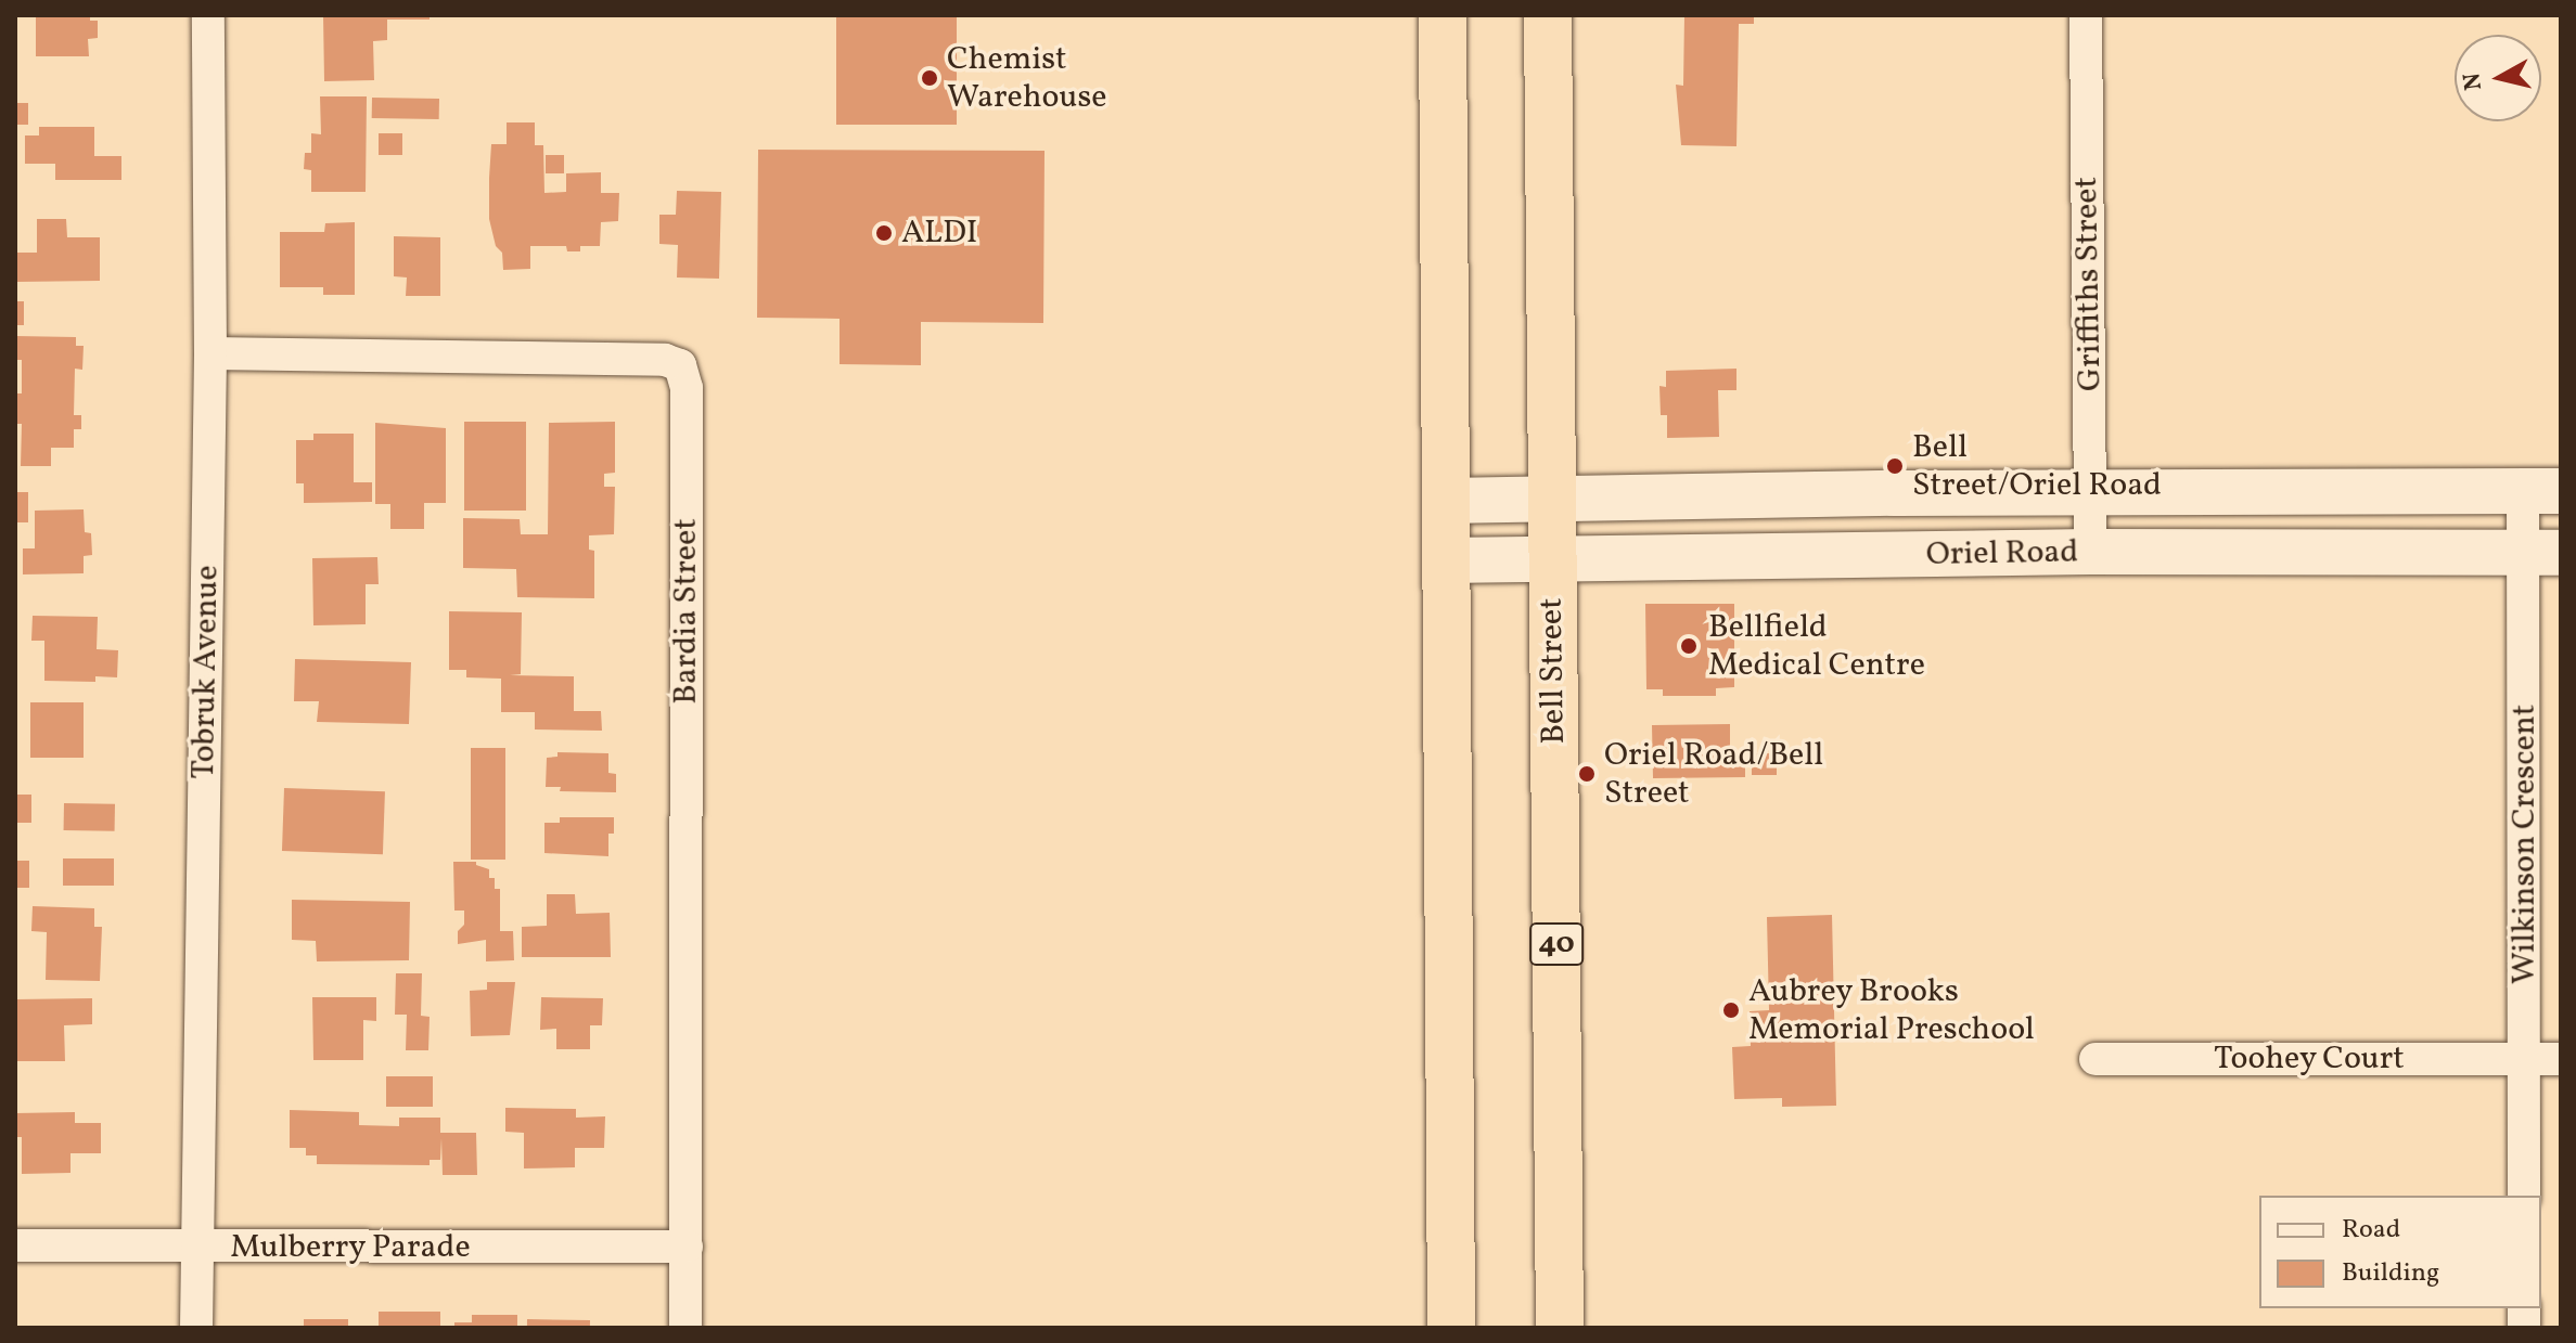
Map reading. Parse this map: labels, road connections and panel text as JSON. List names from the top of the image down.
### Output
{
  "streets": {
    "highway": ["Bell Street", "40"],
    "main road": ["Oriel Road"],
    "street": [
      "Griffiths Street",
      "Bardia Street",
      "Tobruk Avenue",
      "Wilkinson Crescent",
      "Toohey Court",
      "Mulberry Parade"
    ]
  },
  "crossings": [
    ["Griffiths Street", "Oriel Road"],
    ["Oriel Road", "Bell Street"],
    ["Oriel Road", "Wilkinson Crescent"],
    ["Bardia Street", "Tobruk Avenue"],
    ["Bardia Street", "Mulberry Parade"],
    ["Tobruk Avenue", "Mulberry Parade"],
    ["Wilkinson Crescent", "Toohey Court"]
  ],
  "places": [
    "Chemist Warehouse",
    "ALDI",
    "Bell Street/Oriel Road",
    "Bellfield Medical Centre",
    "Oriel Road/Bell Street",
    "Aubrey Brooks Memorial Preschool"
  ],
  "legend": ["Road", "Building"],
  "north": "left"
}
